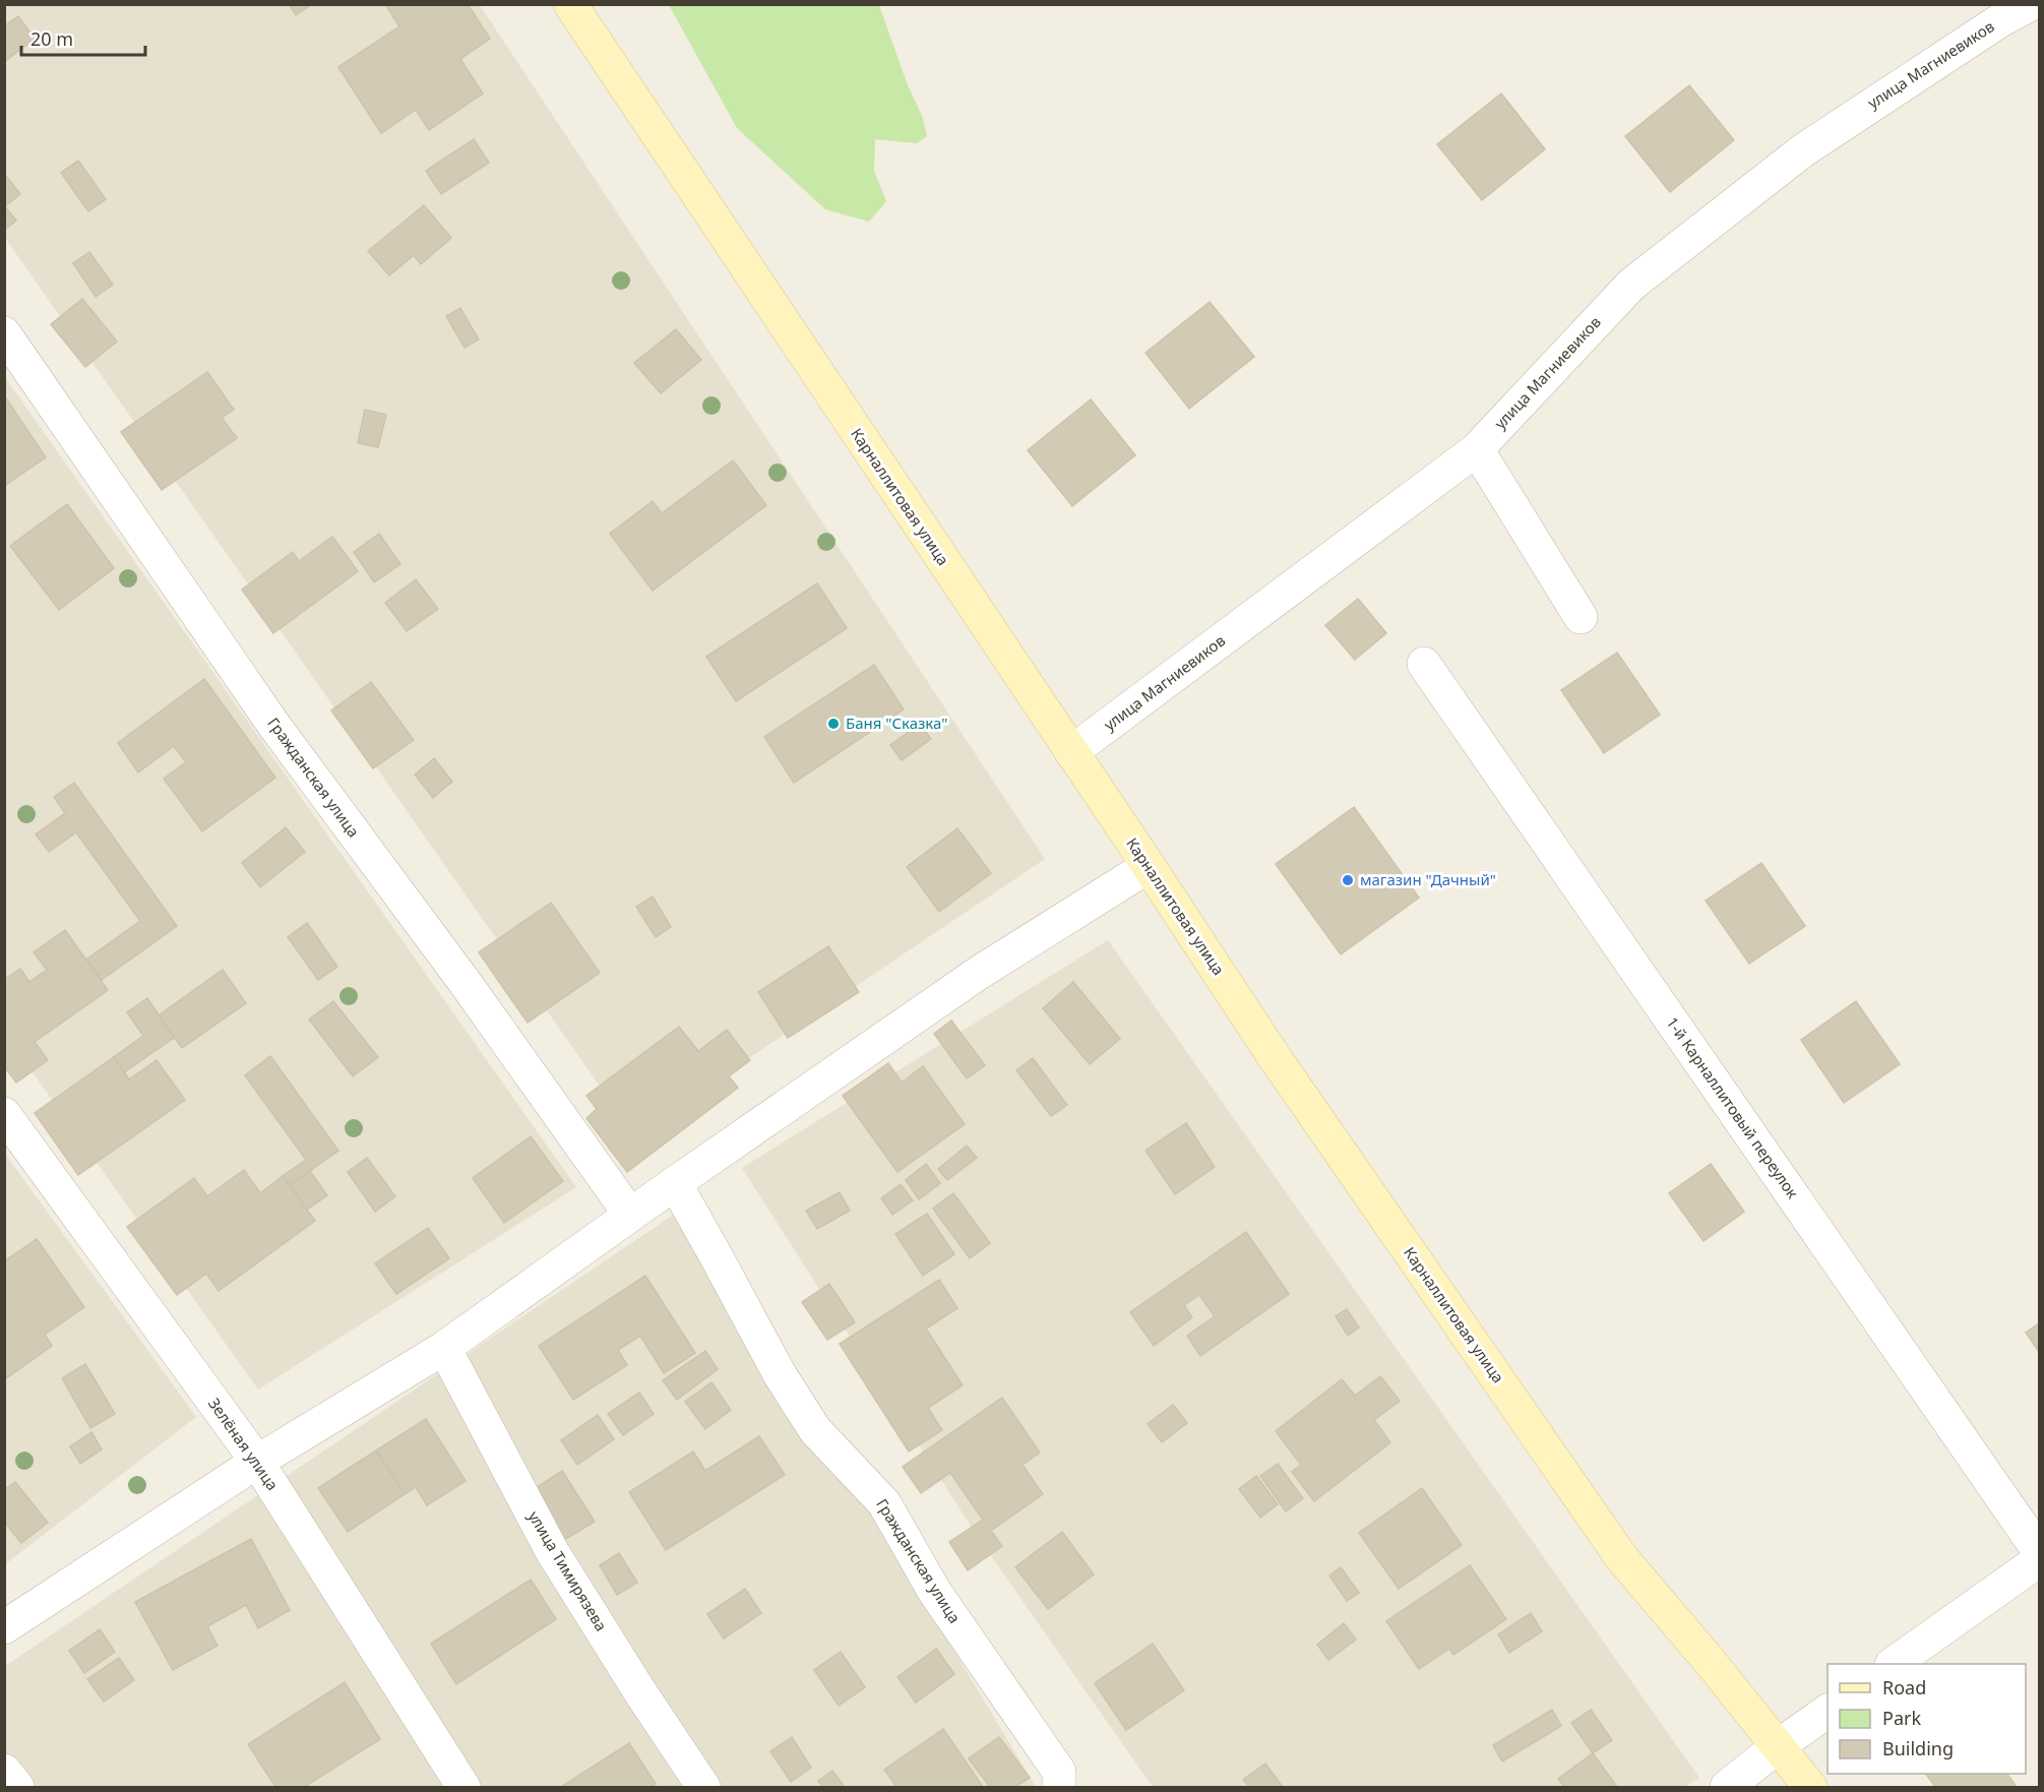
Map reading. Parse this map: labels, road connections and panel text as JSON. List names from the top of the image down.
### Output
{
  "streets": {
    "street": [
      "улица Магниевиков",
      "Карналлитовая улица",
      "Гражданская улица",
      "1-й Карналлитовый переулок",
      "Зелёная улица",
      "улица Тимирязева"
    ]
  },
  "crossings": [
    ["улица Магниевиков", "Карналлитовая улица"]
  ],
  "places": ["Баня \"Сказка\"", "магазин \"Дачный\""],
  "legend": ["Road", "Park", "Building"],
  "scale_bar": "20 m"
}
